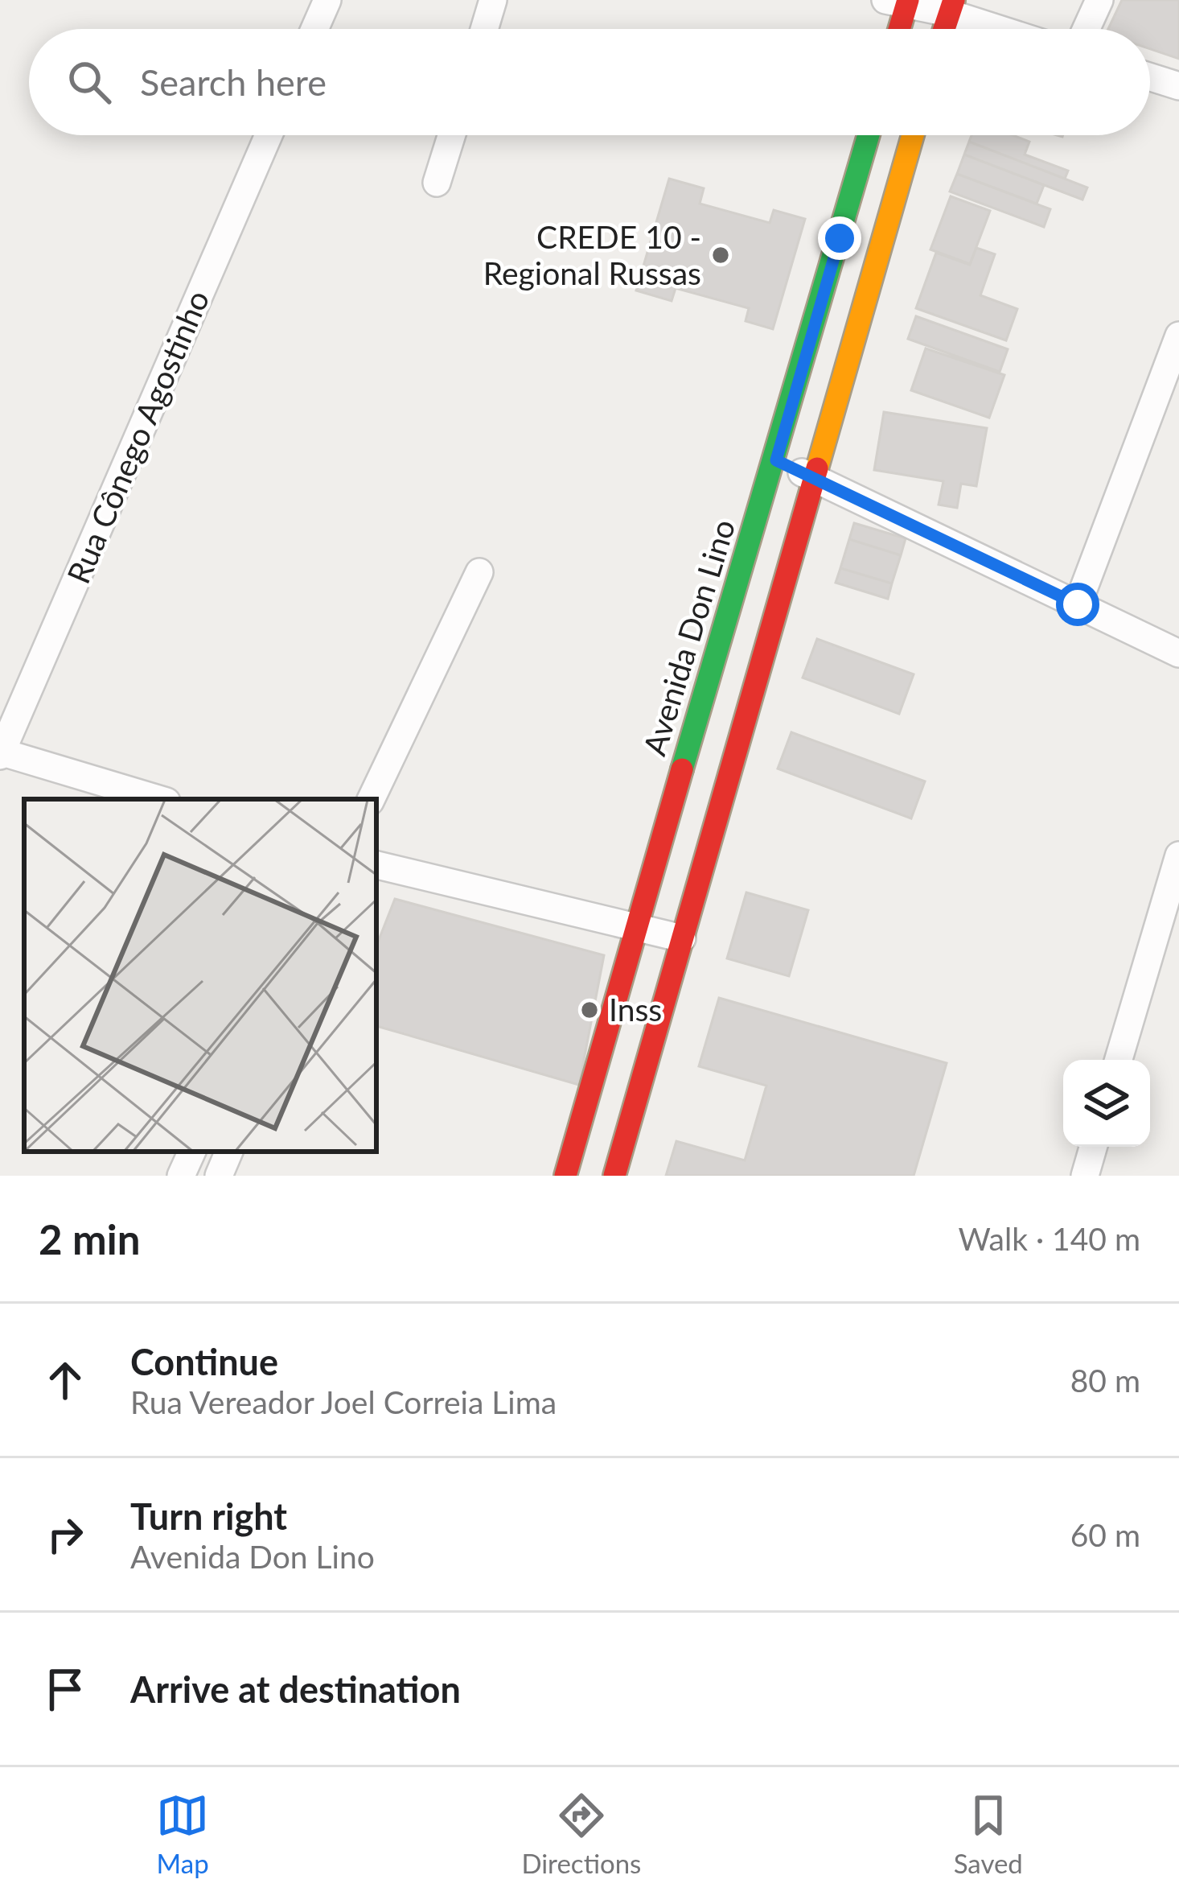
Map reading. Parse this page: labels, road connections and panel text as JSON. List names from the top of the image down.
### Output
{
  "streets": {
    "main road": ["Avenida Don Lino"],
    "street": ["Rua Cônego Agostinho"]
  },
  "places": ["CREDE 10 - Regional Russas", "Inss"],
  "page": {
    "search": "Search here",
    "heading": ["2 min", "Walk · 140 m"],
    "list": [
      ["Continue", "Rua Vereador Joel Correia Lima", "80 m"],
      ["Turn right", "Avenida Don Lino", "60 m"],
      "Arrive at destination"
    ],
    "nav": ["Map", "Directions", "Saved"]
  }
}
